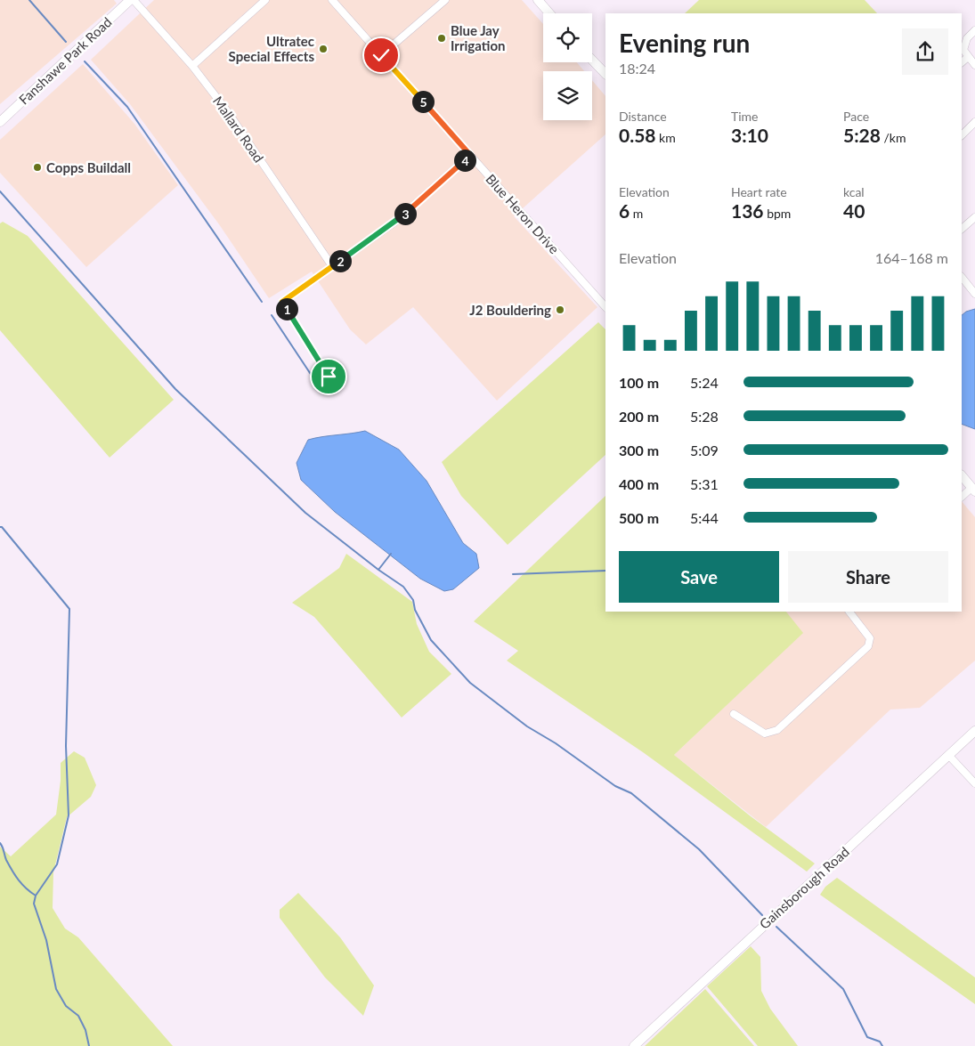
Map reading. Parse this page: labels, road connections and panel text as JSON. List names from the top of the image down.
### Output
{
  "streets": {
    "main road": ["Fanshawe Park Road", "Gainsborough Road"],
    "street": ["Mallard Road", "Blue Heron Drive"]
  },
  "places": [
    "Blue Jay Irrigation",
    "Ultratec Special Effects",
    "Copps Buildall",
    "J2 Bouldering"
  ],
  "page": {
    "heading": ["Evening run", "18:24"],
    "stats": [
      ["Distance", "0.58 km"],
      ["Time", "3:10"],
      ["Pace", "5:28 /km"],
      ["Elevation", "6 m"],
      ["Heart rate", "136 bpm"],
      ["kcal", "40"]
    ],
    "pins": [
      "5",
      "4",
      "3",
      "2",
      "1"
    ],
    "chart": ["Elevation", "164–168 m"],
    "list": [
      {
        "name": "100 m",
        "note": "5:24"
      },
      {
        "name": "200 m",
        "note": "5:28"
      },
      {
        "name": "300 m",
        "note": "5:09"
      },
      {
        "name": "400 m",
        "note": "5:31"
      },
      {
        "name": "500 m",
        "note": "5:44"
      }
    ],
    "buttons": ["Save", "Share"]
  }
}
